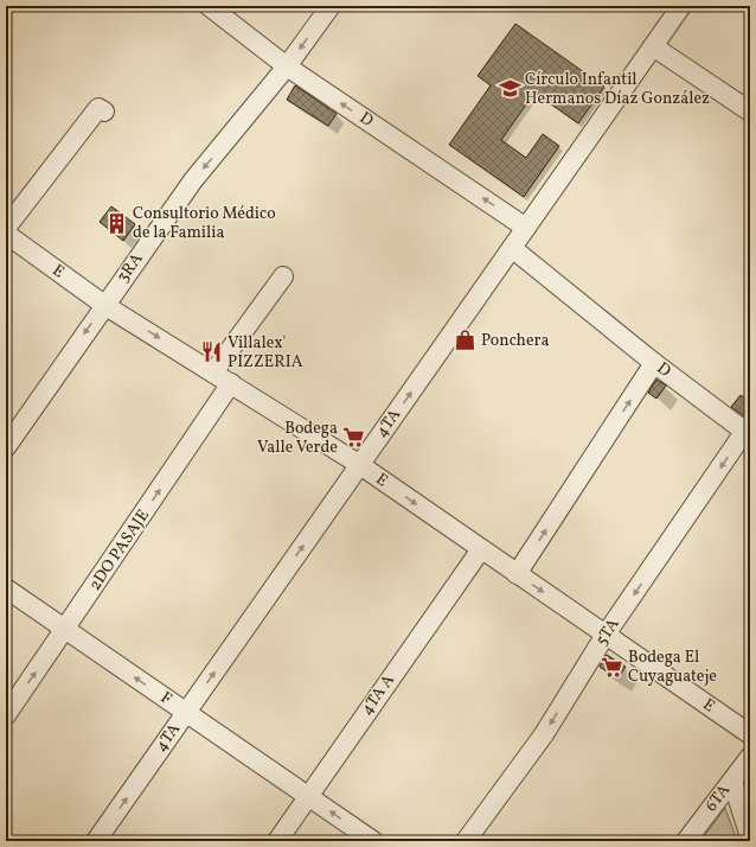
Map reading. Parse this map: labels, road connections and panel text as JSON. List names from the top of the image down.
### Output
{
  "streets": {
    "street": [
      "D",
      "3RA",
      "E",
      "4TA",
      "2DO PASAJE",
      "5TA",
      "4TA A",
      "F",
      "6TA"
    ]
  },
  "crossings": [
    ["D", "3RA"],
    ["D", "4TA"],
    ["D", "5TA"],
    ["3RA", "E"],
    ["E", "4TA"],
    ["E", "2DO PASAJE"],
    ["E", "5TA"],
    ["E", "4TA A"],
    ["4TA", "F"],
    ["2DO PASAJE", "F"],
    ["4TA A", "F"]
  ],
  "one_way": [
    "D",
    "E",
    "4TA",
    "2DO PASAJE",
    "F"
  ],
  "places": {
    "school or university": ["Círculo Infantil Hermanos Díaz González"],
    "building": ["Consultorio Médico de la Familia"],
    "shop": ["Ponchera"],
    "restaurant": ["Villalex' PIZZERIA"],
    "supermarket": ["Bodega Valle Verde", "Bodega El Cuyaguateje"]
  }
}
